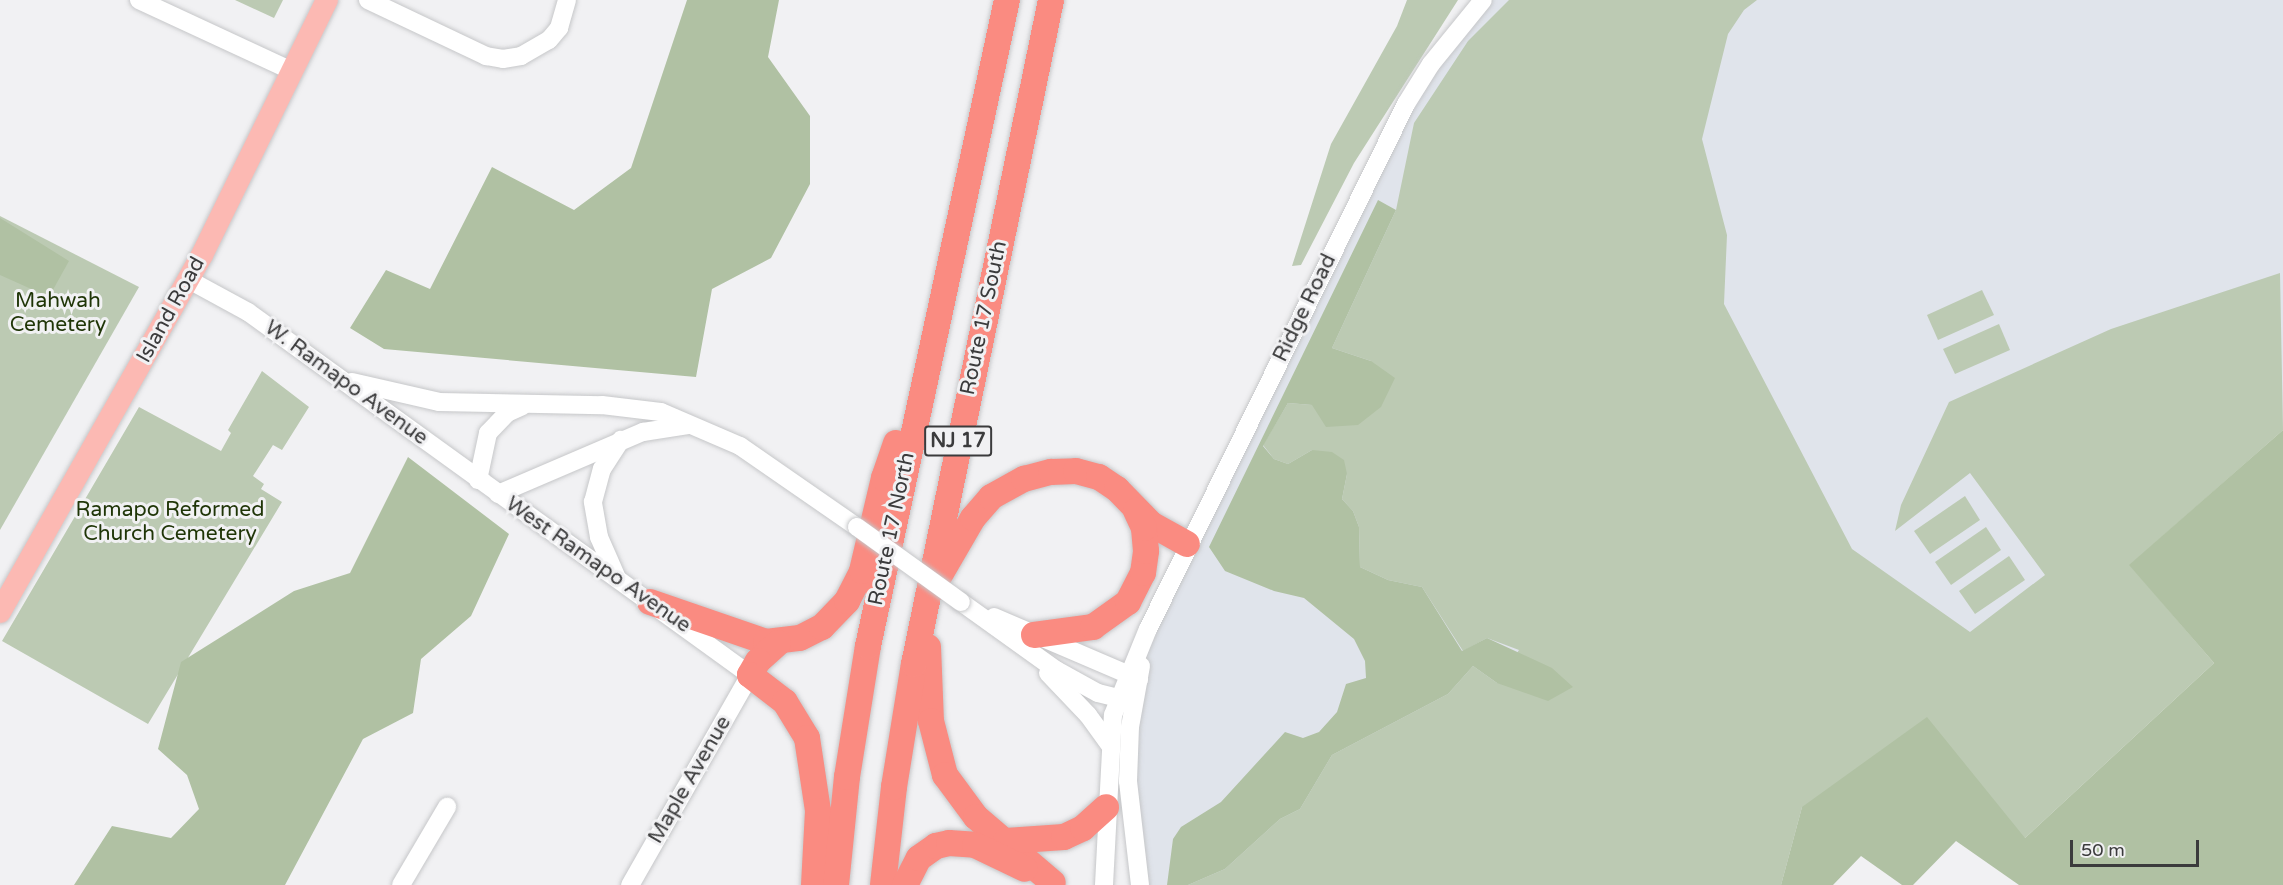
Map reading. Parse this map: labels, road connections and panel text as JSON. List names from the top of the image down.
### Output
{
  "streets": {
    "highway": ["Route 17 South", "NJ 17", "Route 17 North"],
    "main road": ["Island Road"],
    "street": [
      "Ridge Road",
      "W. Ramapo Avenue",
      "West Ramapo Avenue",
      "Maple Avenue"
    ]
  },
  "crossings": [
    ["Island Road", "W. Ramapo Avenue"],
    ["W. Ramapo Avenue", "West Ramapo Avenue"],
    ["West Ramapo Avenue", "Maple Avenue"]
  ],
  "parks": ["Mahwah Cemetery", "Ramapo Reformed Church Cemetery"],
  "scale_bar": "50 m"
}
